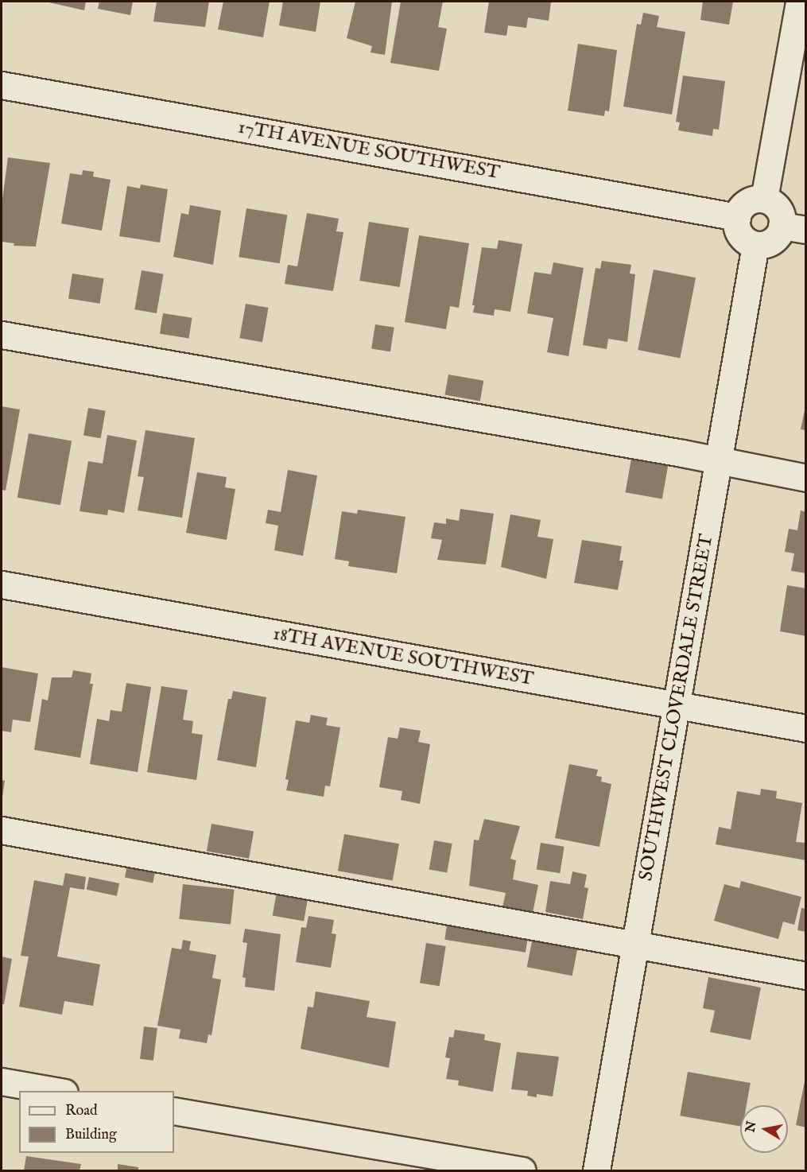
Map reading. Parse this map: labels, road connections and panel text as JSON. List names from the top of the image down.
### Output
{
  "streets": {
    "street": ["17TH AVENUE SOUTHWEST", "18TH AVENUE SOUTHWEST", "SOUTHWEST CLOVERDALE STREET"]
  },
  "crossings": [
    ["17TH AVENUE SOUTHWEST", "SOUTHWEST CLOVERDALE STREET"],
    ["18TH AVENUE SOUTHWEST", "SOUTHWEST CLOVERDALE STREET"]
  ],
  "legend": ["Road", "Building"],
  "north": "left"
}
